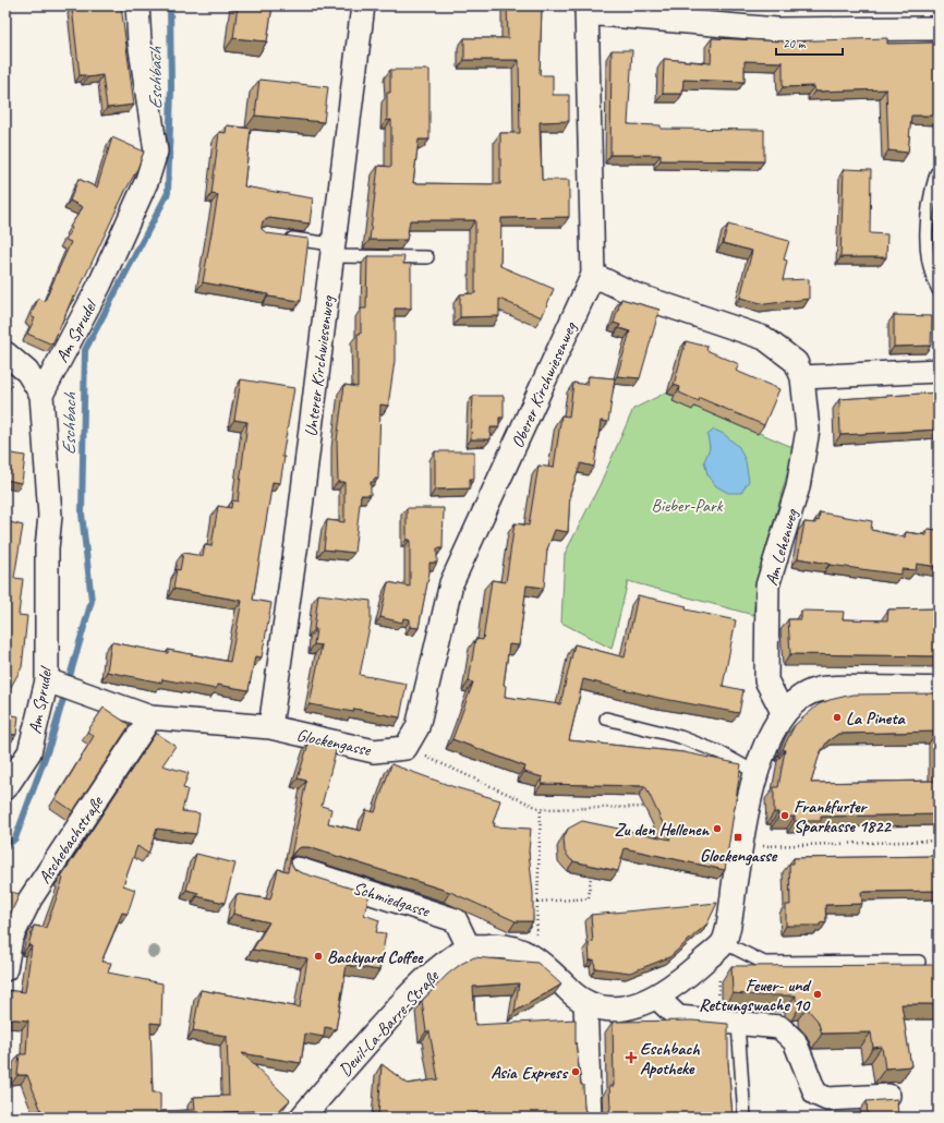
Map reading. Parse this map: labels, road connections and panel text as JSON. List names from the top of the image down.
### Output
{
  "streets": {
    "street": [
      "Am Sprudel",
      "Unterer Kirchwiesenweg",
      "Oberer Kirchwiesenweg",
      "Am Lehenweg",
      "Glockengasse",
      "Aschebachstraße",
      "Schmiedgasse",
      "Deuil-La-Barre-Straße"
    ]
  },
  "crossings": [
    ["Am Sprudel", "Glockengasse"],
    ["Unterer Kirchwiesenweg", "Glockengasse"],
    ["Oberer Kirchwiesenweg", "Am Lehenweg"],
    ["Oberer Kirchwiesenweg", "Glockengasse"],
    ["Glockengasse", "Aschebachstraße"],
    ["Schmiedgasse", "Deuil-La-Barre-Straße"]
  ],
  "water": ["Eschbach"],
  "parks": ["Bieber-Park"],
  "places": {
    "other": [
      "La Pineta",
      "Frankfurter Sparkasse 1822",
      "Zu den Hellenen",
      "Backyard Coffee",
      "Feuer- und Rettungswache 10",
      "Asia Express"
    ],
    "transit": ["Glockengasse"],
    "health": ["Eschbach Apotheke"]
  },
  "scale_bar": "20 m"
}
